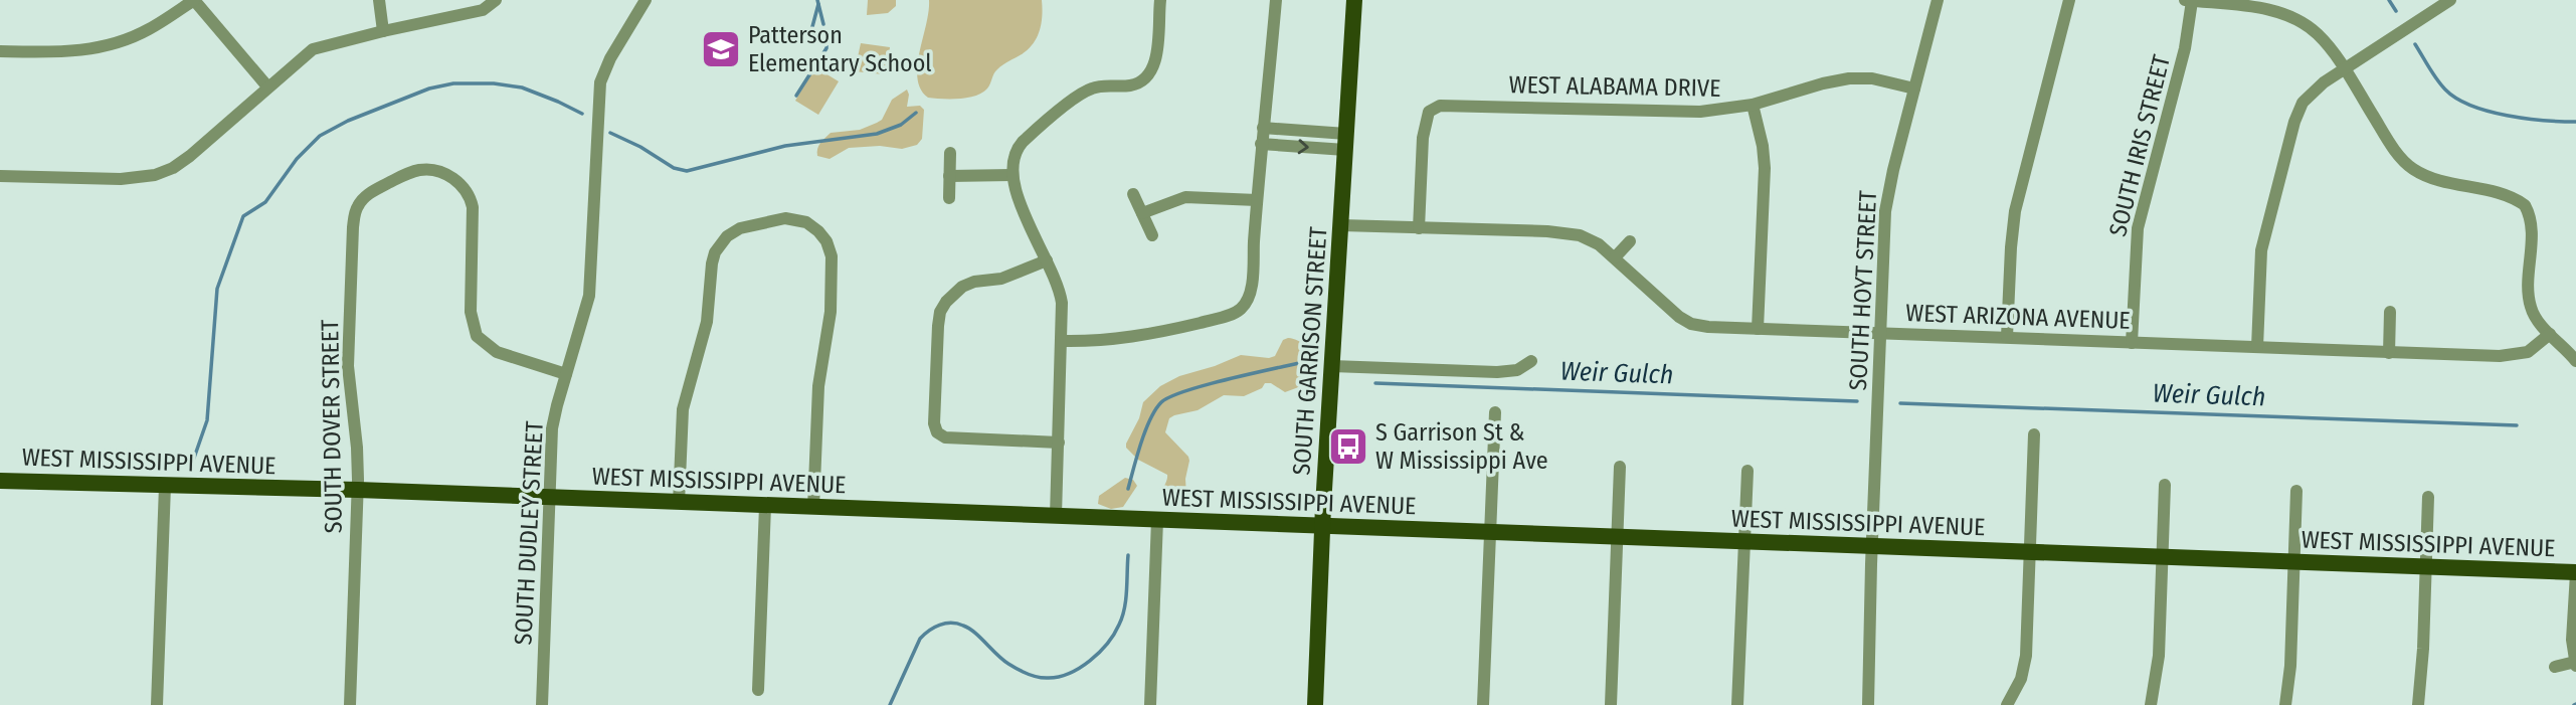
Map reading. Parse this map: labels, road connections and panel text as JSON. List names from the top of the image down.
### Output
{
  "streets": {
    "main road": ["SOUTH GARRISON STREET", "WEST MISSISSIPPI AVENUE"],
    "street": [
      "WEST ALABAMA DRIVE",
      "SOUTH IRIS STREET",
      "SOUTH HOYT STREET",
      "WEST ARIZONA AVENUE",
      "SOUTH DOVER STREET",
      "SOUTH DUDLEY STREET"
    ]
  },
  "crossings": [
    ["WEST ALABAMA DRIVE", "SOUTH HOYT STREET"],
    ["WEST ALABAMA DRIVE", "WEST ARIZONA AVENUE"],
    ["SOUTH IRIS STREET", "WEST ARIZONA AVENUE"],
    ["SOUTH HOYT STREET", "WEST ARIZONA AVENUE"],
    ["SOUTH HOYT STREET", "WEST MISSISSIPPI AVENUE"],
    ["WEST ARIZONA AVENUE", "SOUTH GARRISON STREET"],
    ["SOUTH GARRISON STREET", "WEST MISSISSIPPI AVENUE"],
    ["SOUTH DOVER STREET", "WEST MISSISSIPPI AVENUE"],
    ["SOUTH DOVER STREET", "SOUTH DUDLEY STREET"],
    ["WEST MISSISSIPPI AVENUE", "SOUTH DUDLEY STREET"]
  ],
  "water": ["Weir Gulch"],
  "places": {
    "school or university": ["Patterson Elementary School"],
    "bus stop": ["S Garrison St & W Mississippi Ave"]
  }
}
